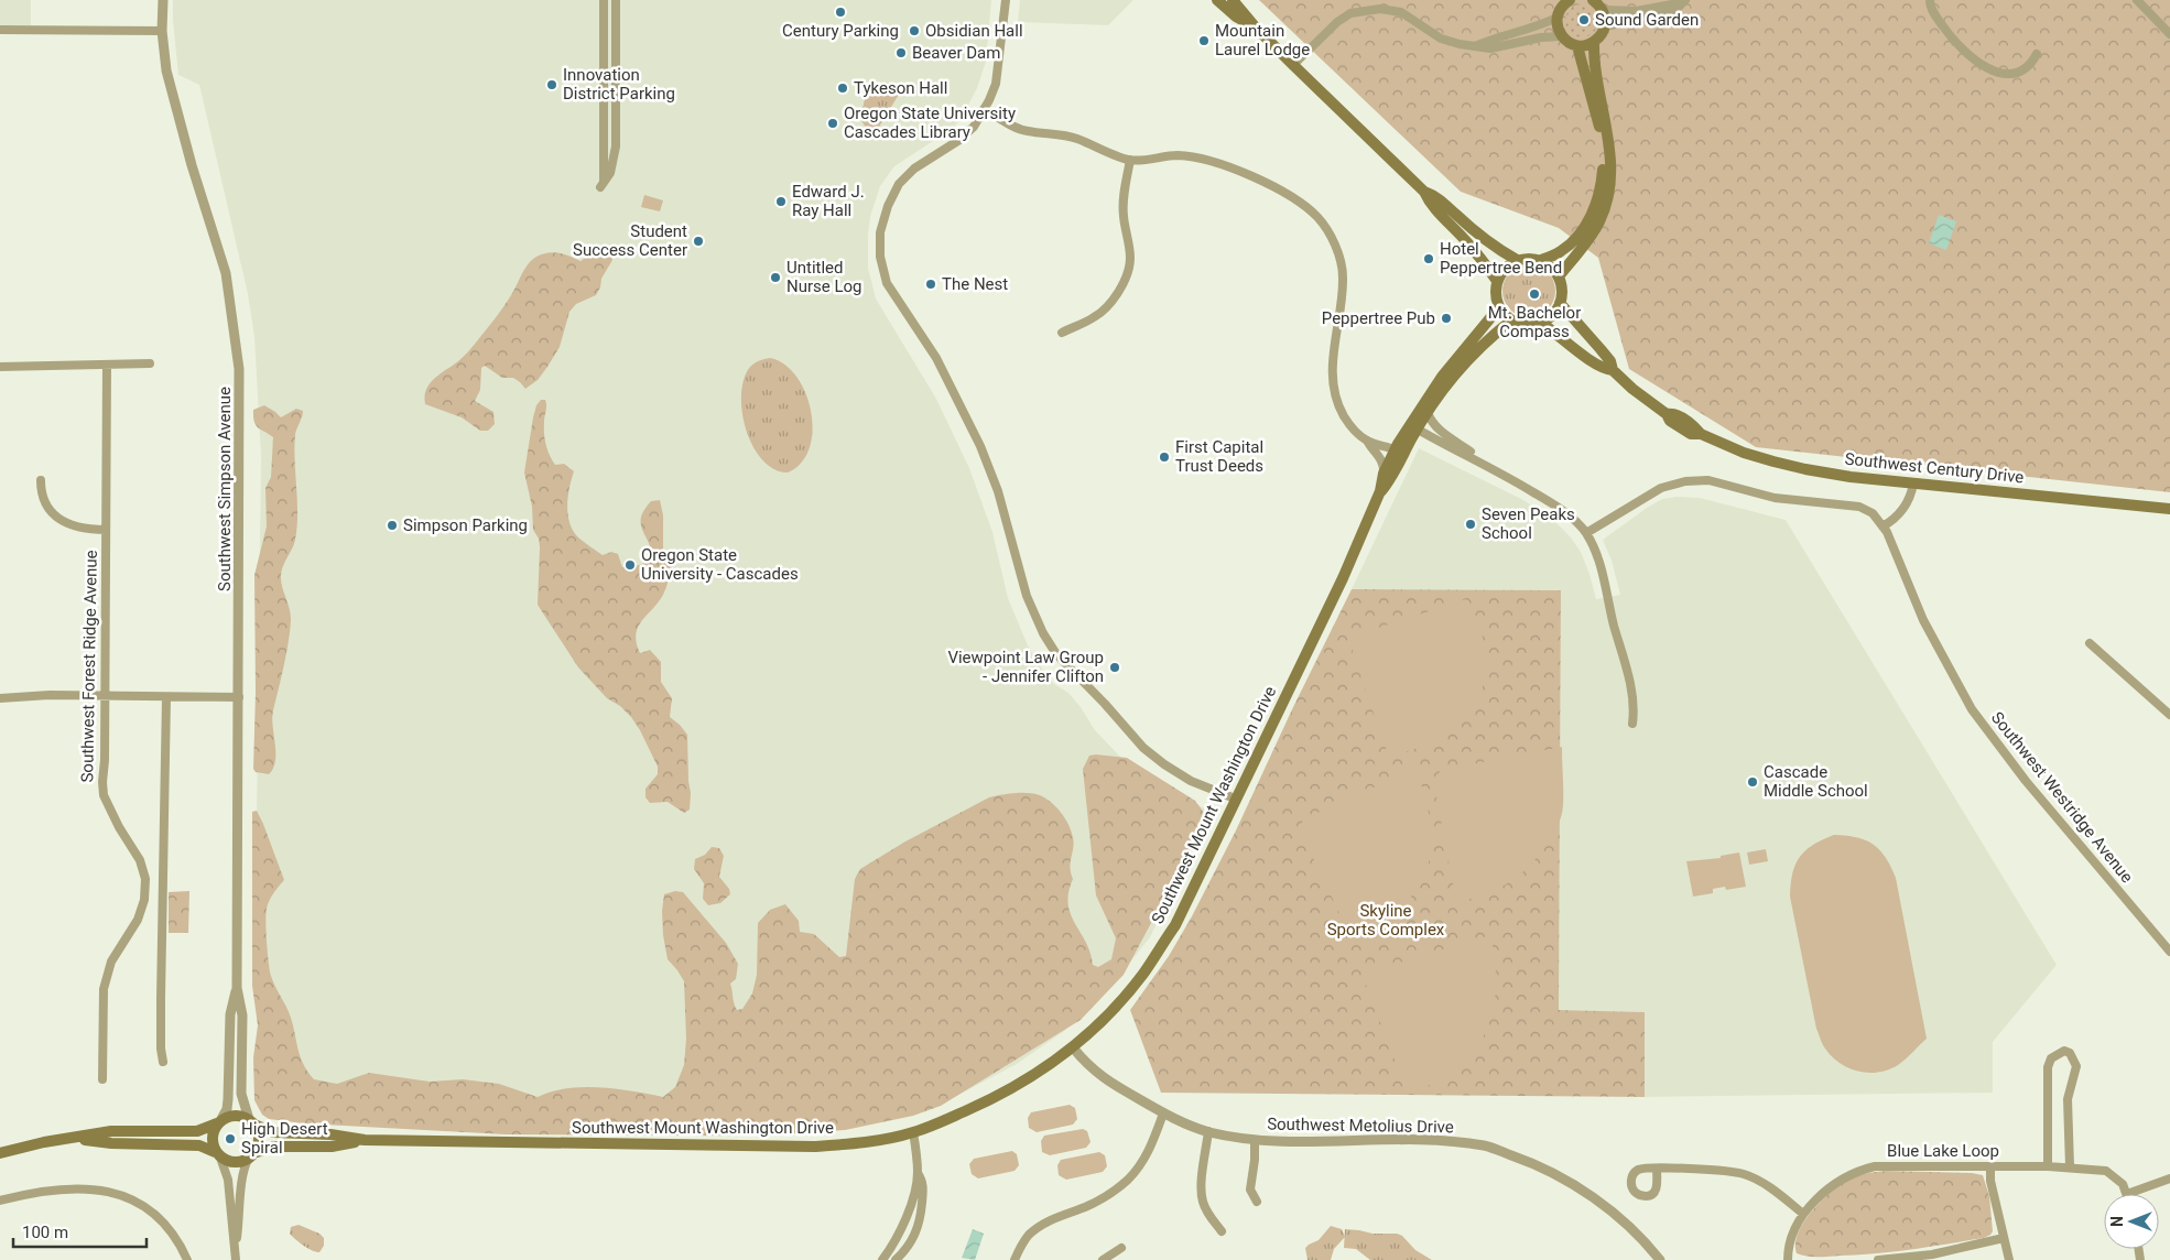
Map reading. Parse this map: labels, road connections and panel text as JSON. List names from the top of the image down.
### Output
{
  "streets": {
    "main road": ["Southwest Century Drive", "Southwest Mount Washington Drive"],
    "street": [
      "Southwest Simpson Avenue",
      "Southwest Forest Ridge Avenue",
      "Southwest Westridge Avenue",
      "Southwest Metolius Drive",
      "Blue Lake Loop"
    ]
  },
  "crossings": [
    ["Southwest Century Drive", "Southwest Mount Washington Drive"],
    ["Southwest Simpson Avenue", "Southwest Mount Washington Drive"],
    ["Southwest Mount Washington Drive", "Southwest Metolius Drive"]
  ],
  "parks": ["Skyline Sports Complex"],
  "places": [
    "Century Parking",
    "Sound Garden",
    "Obsidian Hall",
    "Mountain Laurel Lodge",
    "Beaver Dam",
    "Innovation District Parking",
    "Tykeson Hall",
    "Oregon State University Cascades Library",
    "Edward J. Ray Hall",
    "Student Success Center",
    "Hotel Peppertree Bend",
    "Untitled Nurse Log",
    "The Nest",
    "Mt. Bachelor Compass",
    "Peppertree Pub",
    "First Capital Trust Deeds",
    "Seven Peaks School",
    "Simpson Parking",
    "Oregon State University - Cascades",
    "Viewpoint Law Group - Jennifer Clifton",
    "Cascade Middle School",
    "High Desert Spiral"
  ],
  "scale_bar": "100 m",
  "north": "left"
}
